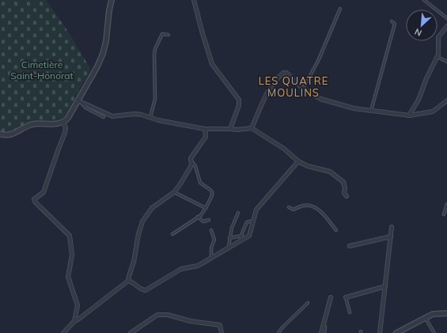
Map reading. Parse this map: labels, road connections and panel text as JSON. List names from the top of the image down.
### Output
{
  "districts": ["LES QUATRE MOULINS"],
  "parks": ["Cimetière Saint-Honorat"],
  "north": "bottom left"
}
